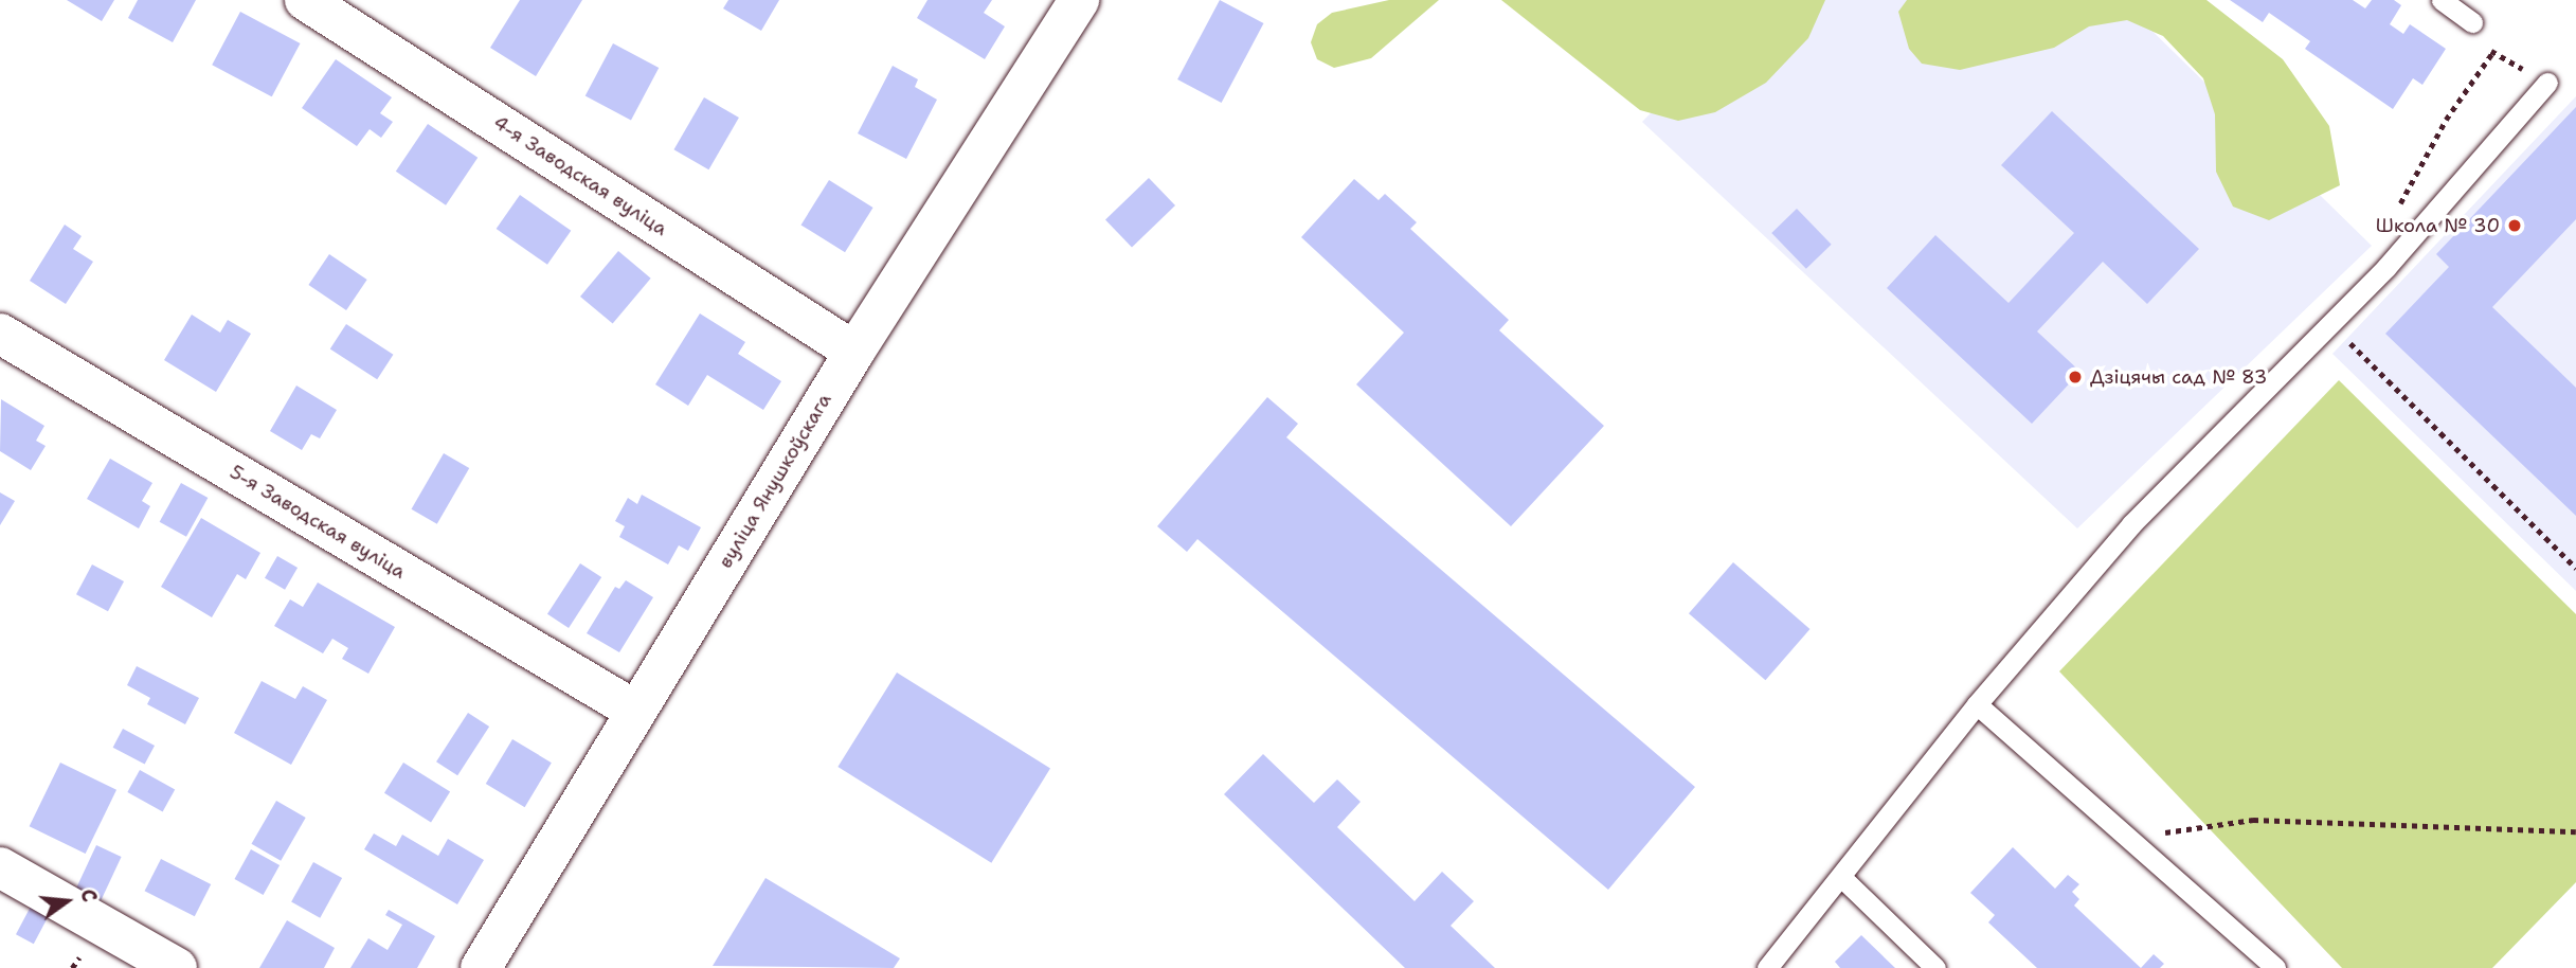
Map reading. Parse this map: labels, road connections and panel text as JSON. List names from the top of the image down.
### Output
{
  "streets": {
    "street": ["4-я Заводская вуліца", "вуліца Янушкоўскага", "5-я Заводская вуліца"]
  },
  "crossings": [
    ["4-я Заводская вуліца", "вуліца Янушкоўскага"],
    ["вуліца Янушкоўскага", "5-я Заводская вуліца"]
  ],
  "places": ["Школа № 30", "Дзіцячы сад № 83"],
  "north": "right"
}
